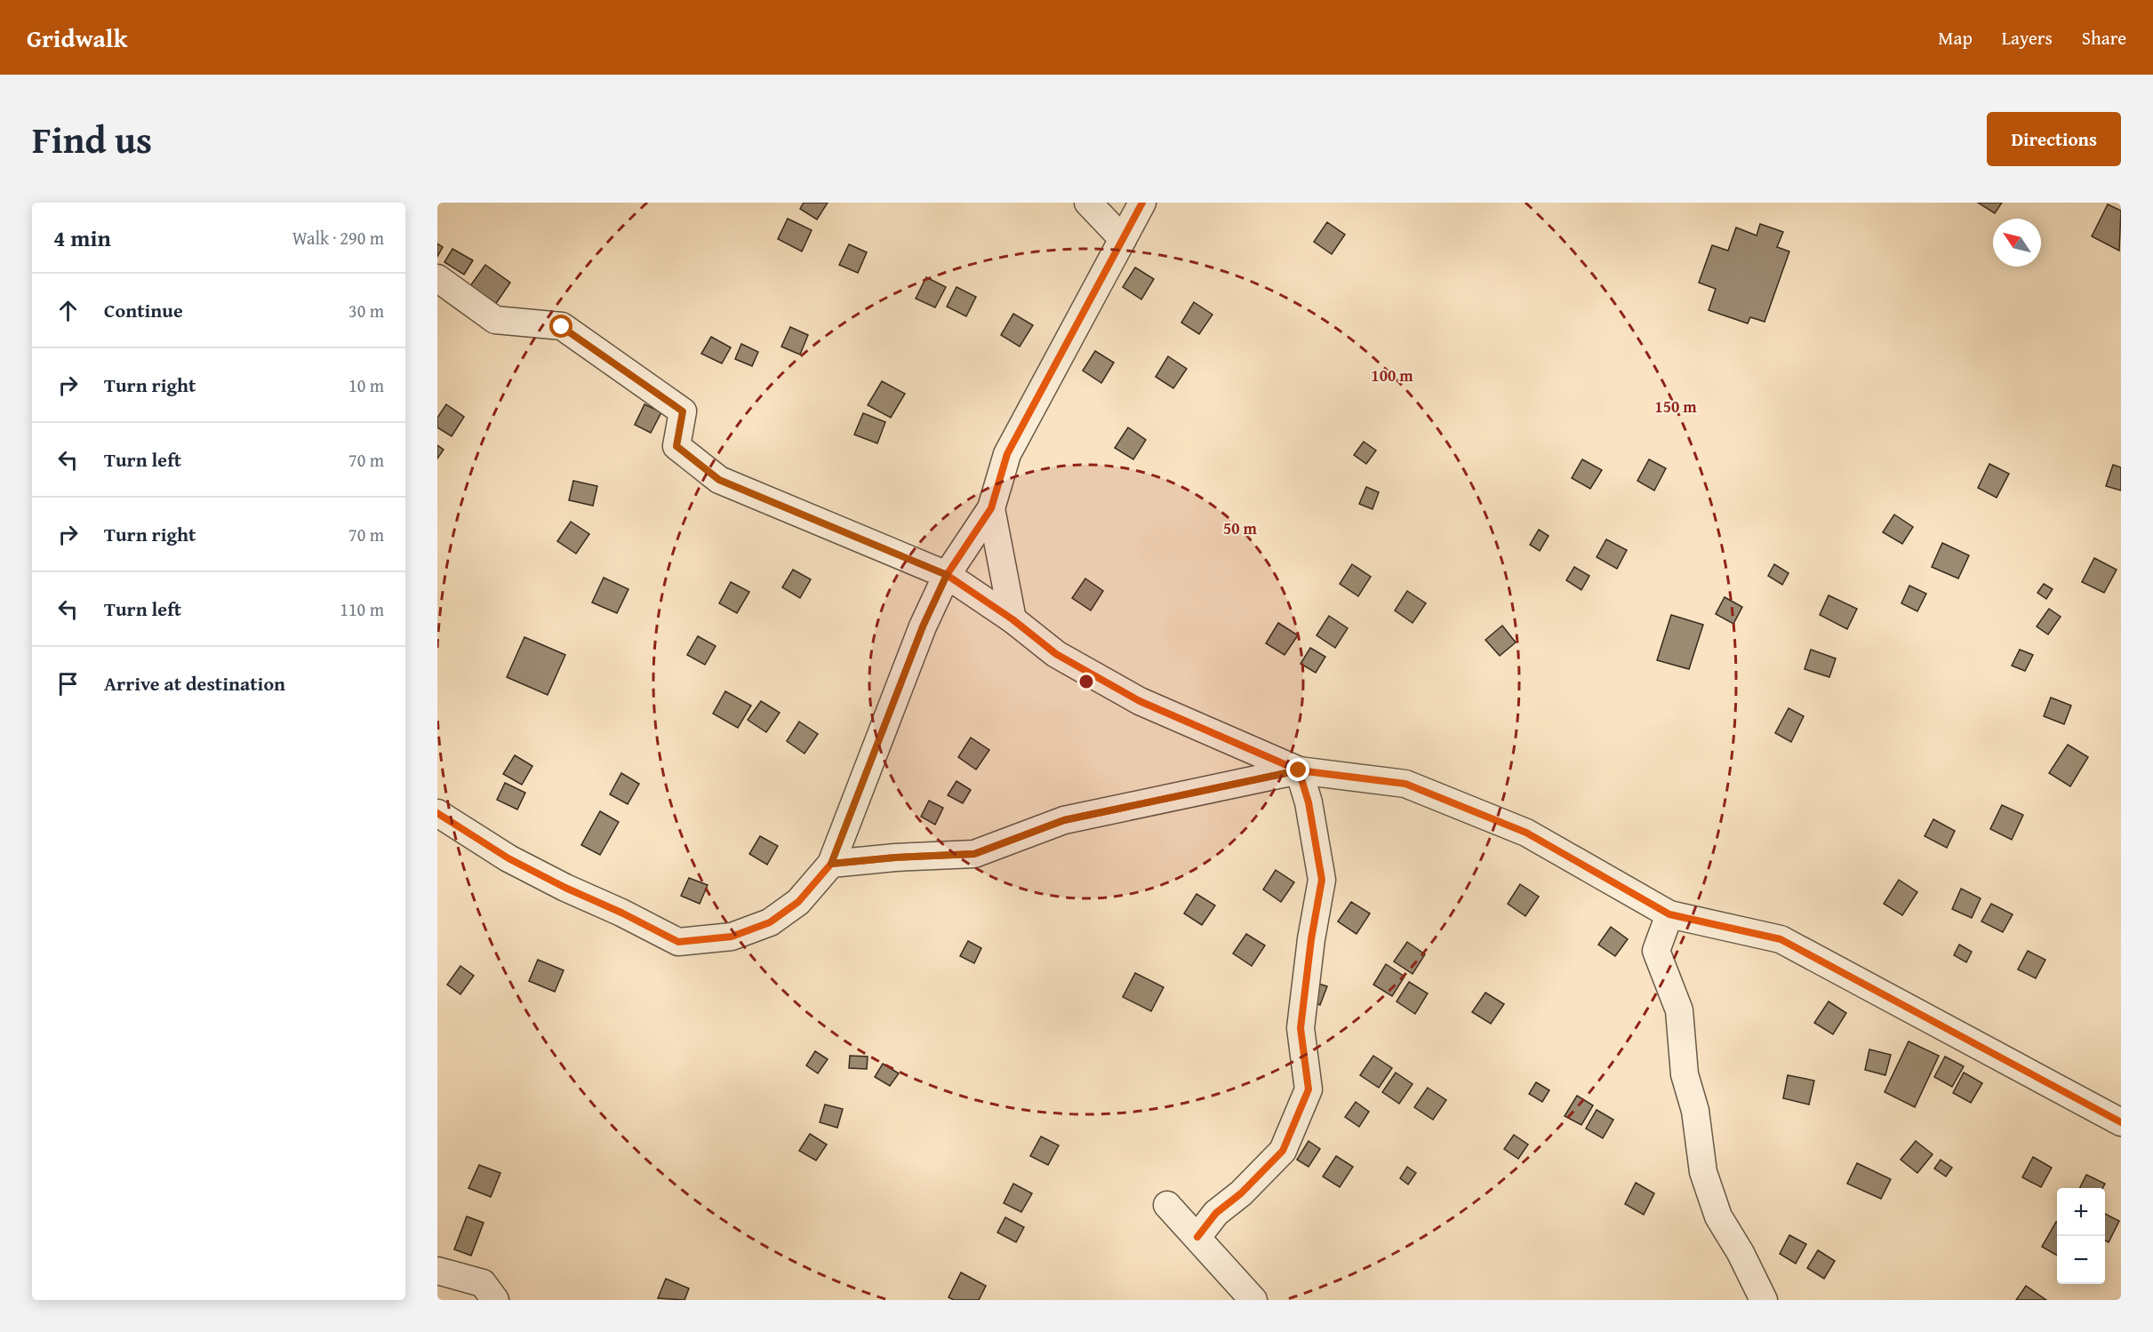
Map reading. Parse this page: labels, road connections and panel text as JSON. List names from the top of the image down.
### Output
{
  "north": "top left",
  "page": {
    "header": "Gridwalk",
    "nav": ["Map", "Layers", "Share"],
    "title": "Find us",
    "buttons": "Directions",
    "heading": ["4 min", "Walk · 290 m"],
    "list": [
      ["Continue", "30 m"],
      ["Turn right", "10 m"],
      ["Turn left", "70 m"],
      ["Turn right", "70 m"],
      ["Turn left", "110 m"],
      "Arrive at destination"
    ],
    "map_buttons": ["+", "−"]
  },
  "rings": ["100 m", "150 m", "50 m"]
}
